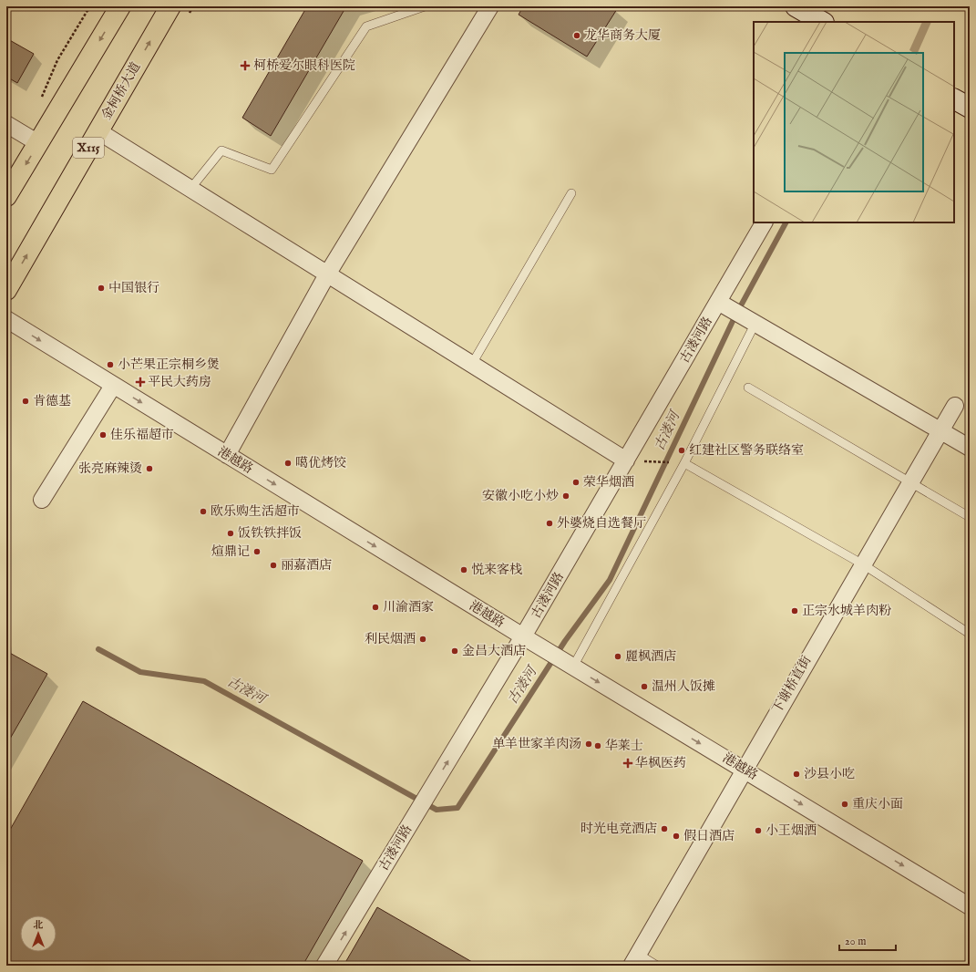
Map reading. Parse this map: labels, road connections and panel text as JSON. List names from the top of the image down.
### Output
{
  "streets": {
    "main road": ["金柯桥大道", "X115"],
    "street": ["古溇河路", "港越路", "下谢桥直街"]
  },
  "crossings": [
    ["古溇河路", "港越路"],
    ["港越路", "下谢桥直街"]
  ],
  "one_way": ["古溇河路", "港越路"],
  "water": ["古溇河"],
  "places": {
    "other": [
      "龙华商务大厦",
      "中国银行",
      "小芒果正宗桐乡煲",
      "肯德基",
      "佳乐福超市",
      "红建社区警务联络室",
      "噶优烤饺",
      "张亮麻辣烫",
      "荣华烟酒",
      "安徽小吃小炒",
      "欧乐购生活超市",
      "外婆烧自选餐厅",
      "饭铁铁拌饭",
      "煊鼎记",
      "丽嘉酒店",
      "悦来客栈",
      "川渝酒家",
      "正宗水城羊肉粉",
      "利民烟酒",
      "金昌大酒店",
      "麗枫酒店",
      "温州人饭摊",
      "单羊世家羊肉汤",
      "华莱士",
      "沙县小吃",
      "重庆小面",
      "时光电竞酒店",
      "小王烟酒",
      "假日酒店"
    ],
    "health": ["柯桥爱尔眼科医院", "平民大药房", "华枫医药"]
  },
  "scale_bar": "20 m",
  "north": "top"
}
